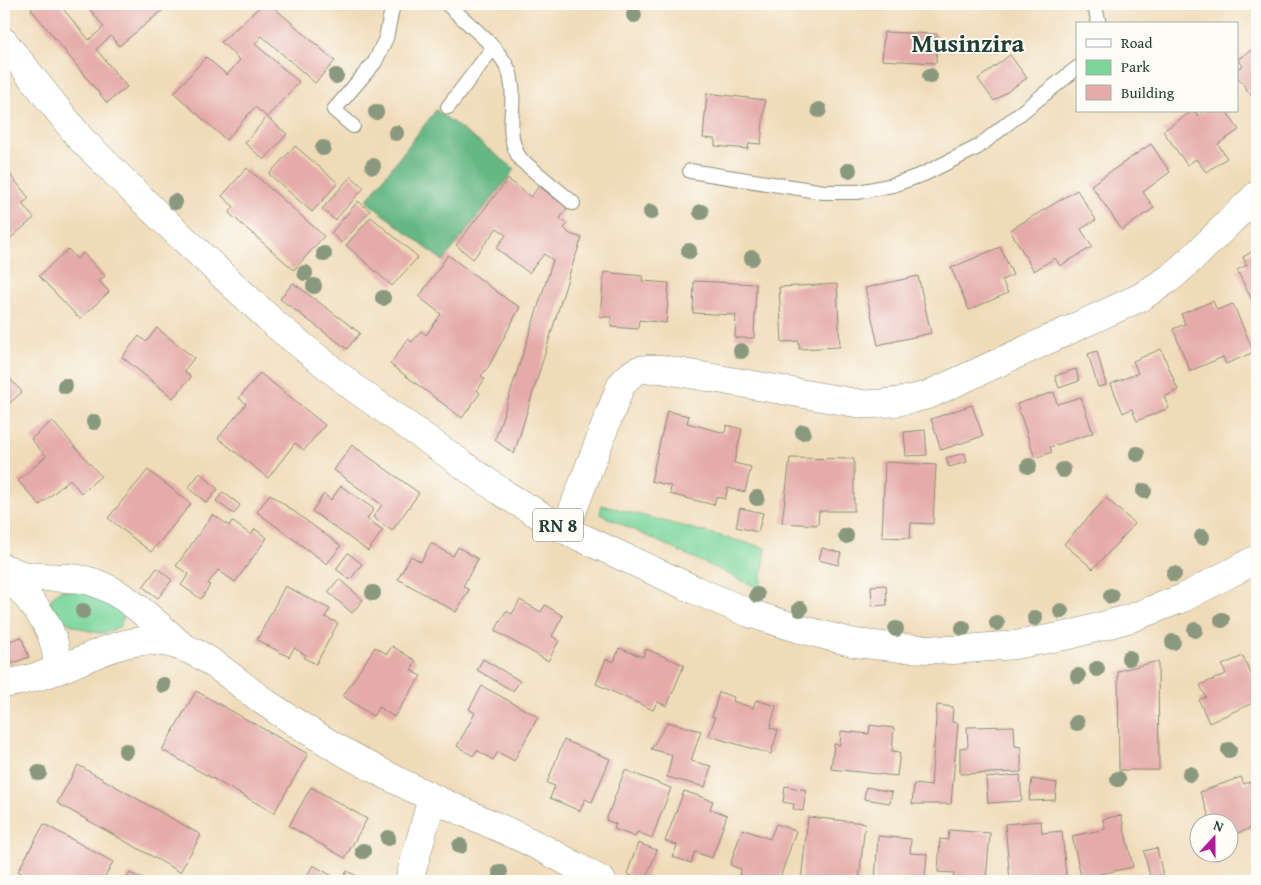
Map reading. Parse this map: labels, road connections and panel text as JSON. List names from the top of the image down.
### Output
{
  "streets": {
    "street": ["RN 8"]
  },
  "districts": ["Musinzira"],
  "legend": ["Road", "Park", "Building"],
  "north": "top"
}
